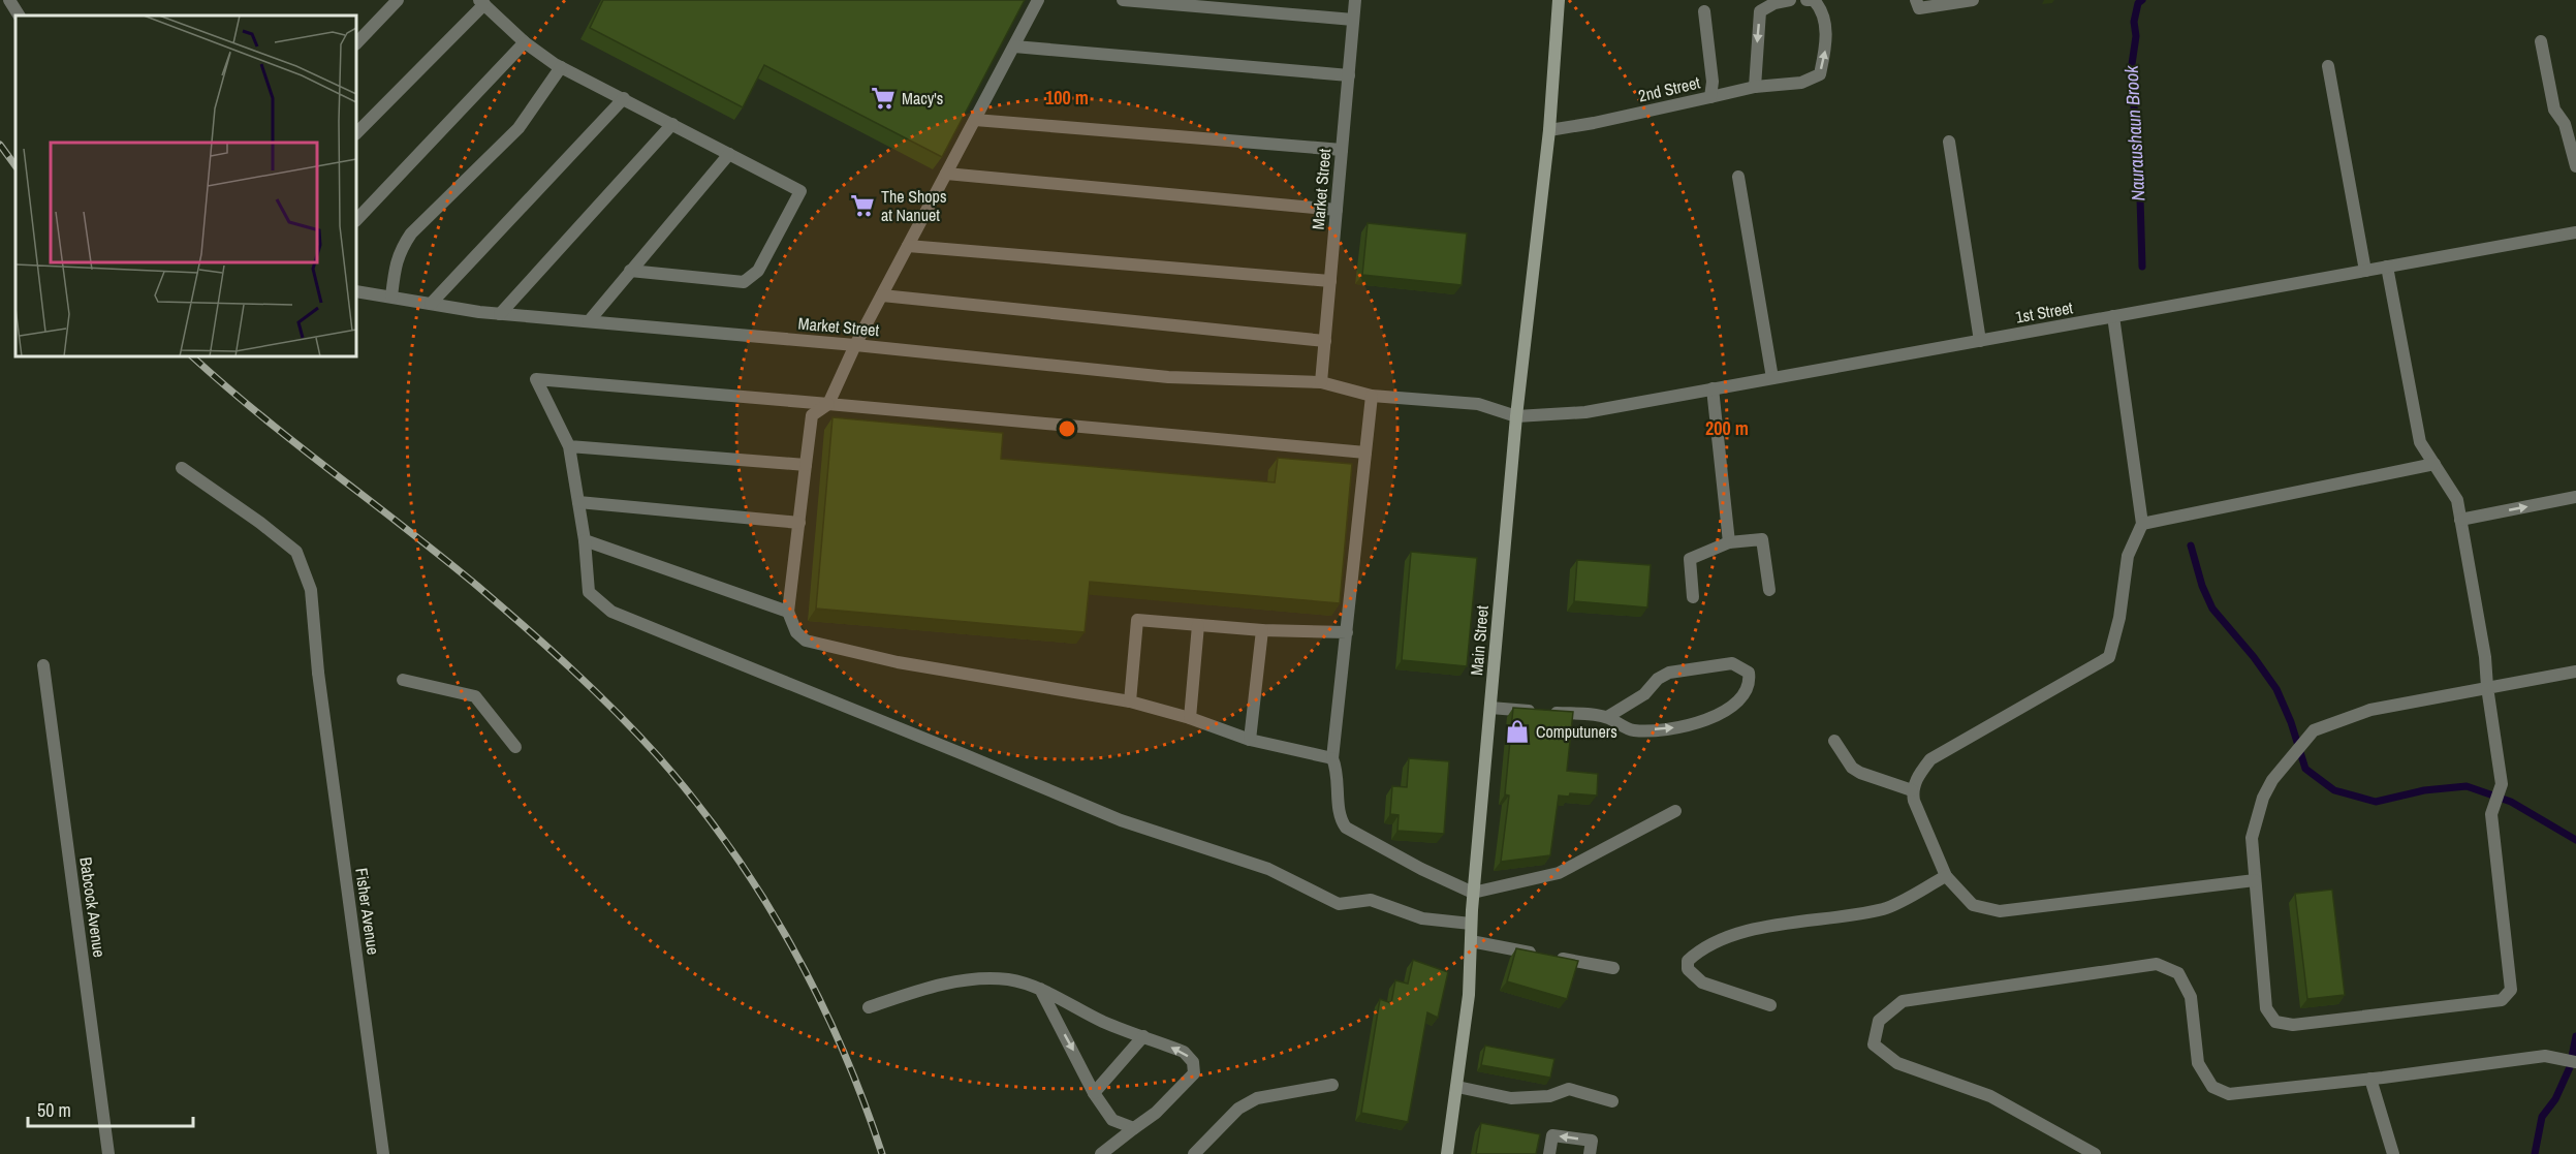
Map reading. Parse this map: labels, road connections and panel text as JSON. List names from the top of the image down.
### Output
{
  "streets": {
    "street": [
      "2nd Street",
      "Market Street",
      "1st Street",
      "Main Street",
      "Babcock Avenue",
      "Fisher Avenue"
    ]
  },
  "crossings": [
    ["2nd Street", "Main Street"],
    ["Market Street", "1st Street"],
    ["Market Street", "Main Street"],
    ["1st Street", "Main Street"]
  ],
  "water": ["Nauraushaun Brook"],
  "places": {
    "supermarket": ["Macy's", "The Shops at Nanuet"],
    "shop": ["Computuners"]
  },
  "scale_bar": "50 m",
  "rings": ["100 m", "200 m"]
}
